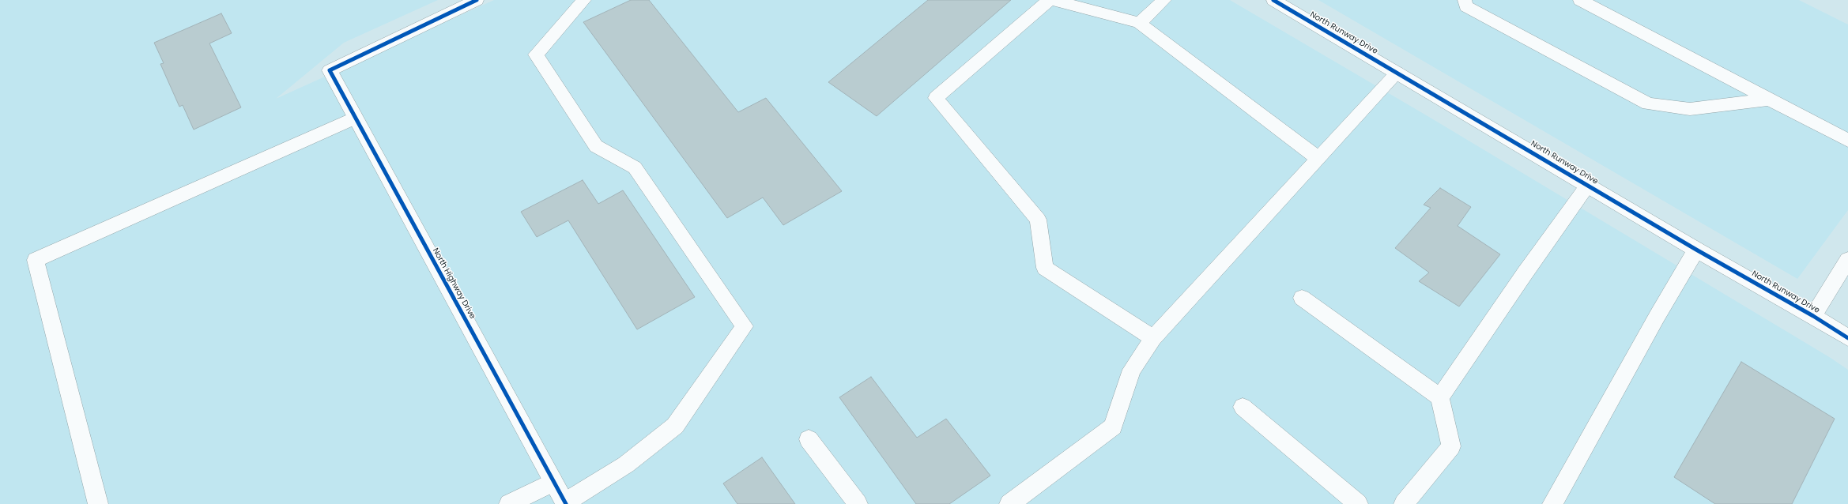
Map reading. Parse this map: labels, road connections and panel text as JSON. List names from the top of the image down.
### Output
{
  "streets": {
    "street": ["North Runway Drive", "North Highway Drive"]
  }
}
